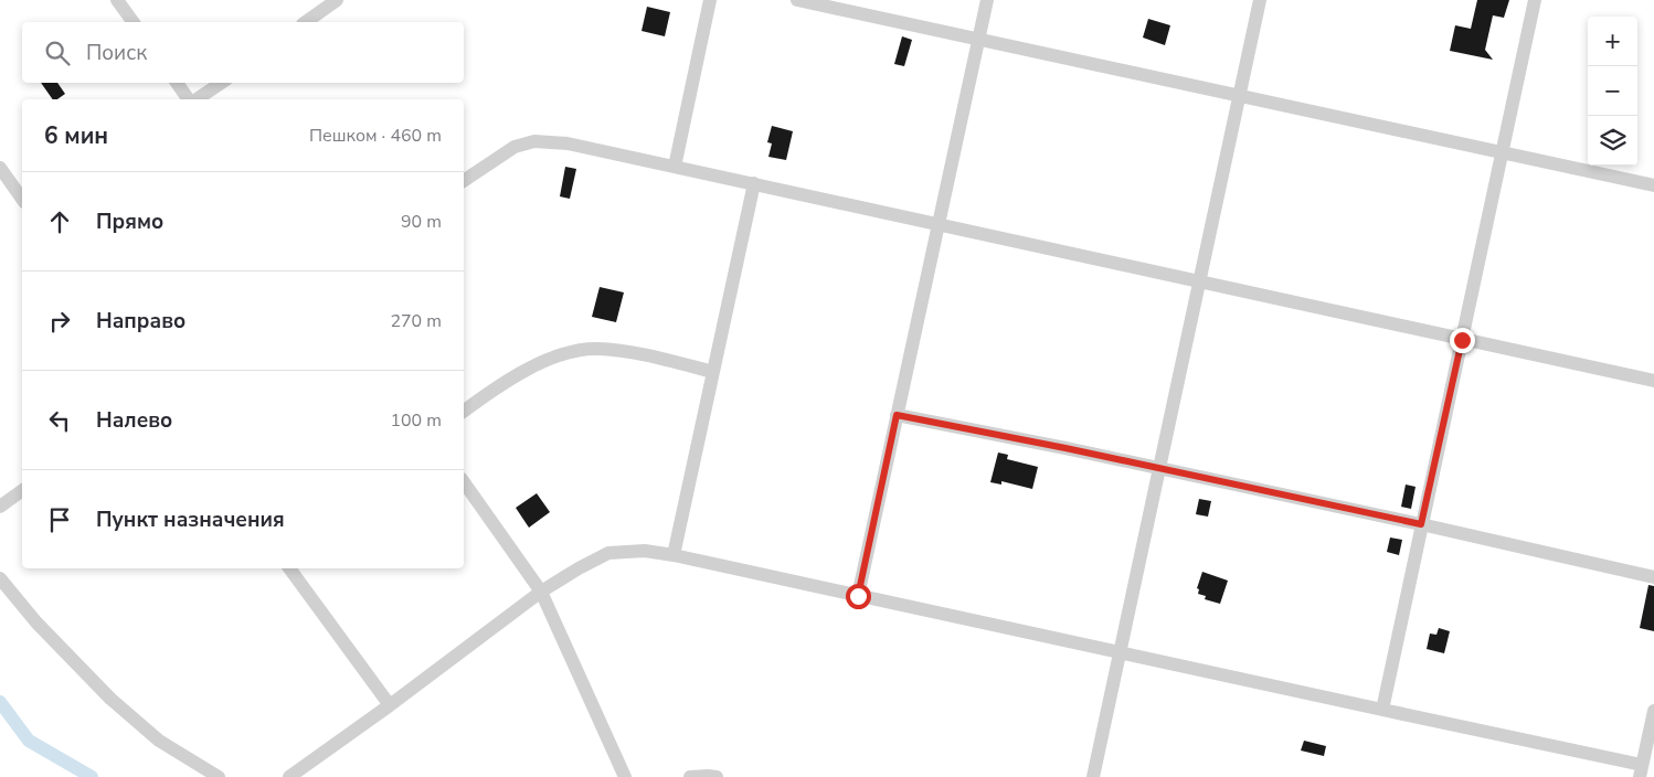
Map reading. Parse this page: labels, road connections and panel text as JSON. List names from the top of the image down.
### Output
{
  "page": {
    "map_buttons": ["+", "−"],
    "search": "Поиск",
    "heading": ["6 мин", "Пешком · 460 m"],
    "list": [
      ["Прямо", "90 m"],
      ["Направо", "270 m"],
      ["Налево", "100 m"],
      "Пункт назначения"
    ]
  }
}
